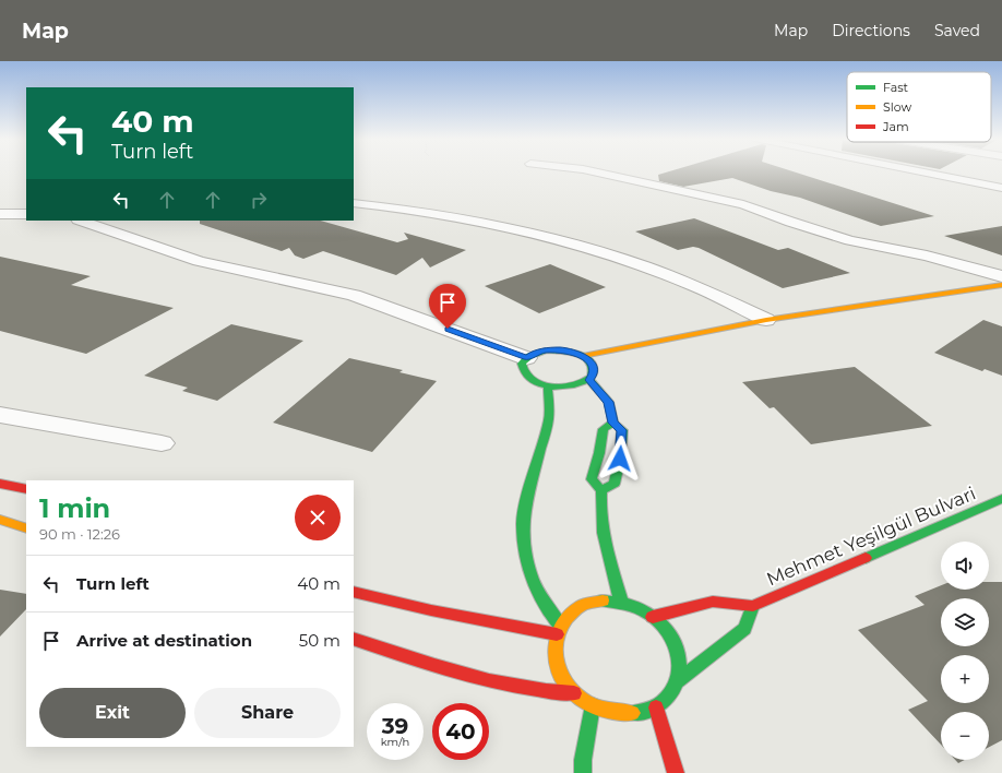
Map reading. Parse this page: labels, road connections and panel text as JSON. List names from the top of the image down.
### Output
{
  "streets": {
    "street": ["Mehmet Yeşilgül Bulvari"]
  },
  "legend": ["Fast", "Slow", "Jam"],
  "page": {
    "header": "Map",
    "nav": ["Map", "Directions", "Saved"],
    "turn": ["40 m", "Turn left"],
    "heading": ["1 min", "90 m · 12:26"],
    "map_buttons": ["+", "−"],
    "list": [
      {
        "name": "Turn left",
        "value": "40 m"
      },
      {
        "name": "Arrive at destination",
        "value": "50 m"
      }
    ],
    "buttons": ["Exit", "Share"],
    "speed": "39 km/h",
    "limit": "40"
  }
}
